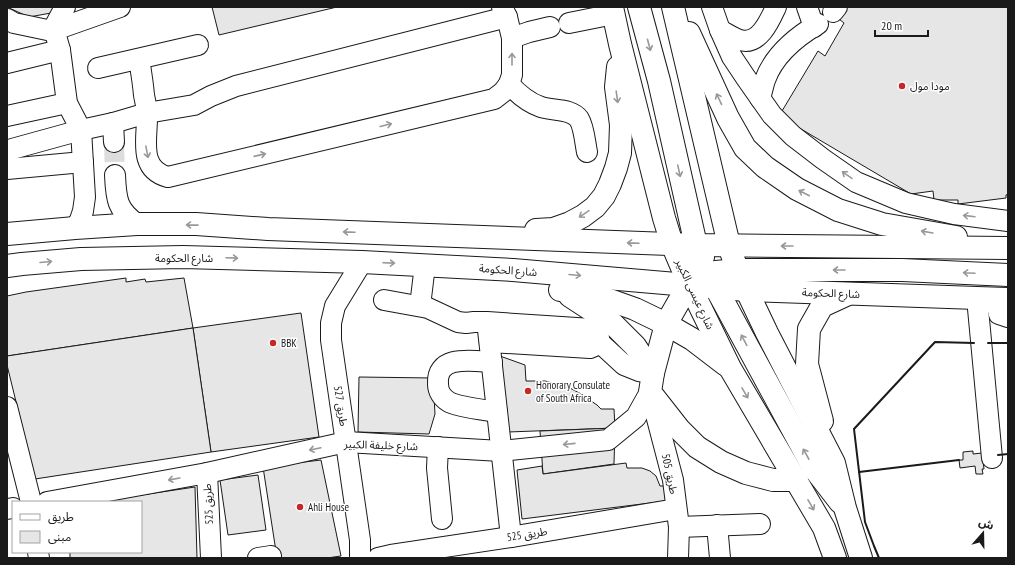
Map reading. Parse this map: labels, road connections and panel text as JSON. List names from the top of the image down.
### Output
{
  "streets": {
    "main road": ["شارع الحكومة", "شارع عيسى الكبير"],
    "street": [
      "طريق 527",
      "شارع خليفة الكبير",
      "طريق 505",
      "طريق 525"
    ]
  },
  "crossings": [
    ["شارع الحكومة", "شارع عيسى الكبير"],
    ["شارع الحكومة", "طريق 527"],
    ["طريق 527", "شارع خليفة الكبير"],
    ["شارع خليفة الكبير", "طريق 505"],
    ["شارع خليفة الكبير", "طريق 525"],
    ["طريق 505", "طريق 525"]
  ],
  "one_way": ["شارع خليفة الكبير"],
  "places": [
    "مودا مول",
    "BBK",
    "Honorary Consulate of South Africa",
    "Ahli House"
  ],
  "legend": ["طريق", "مبنى"],
  "scale_bar": "20 m",
  "north": "top"
}
